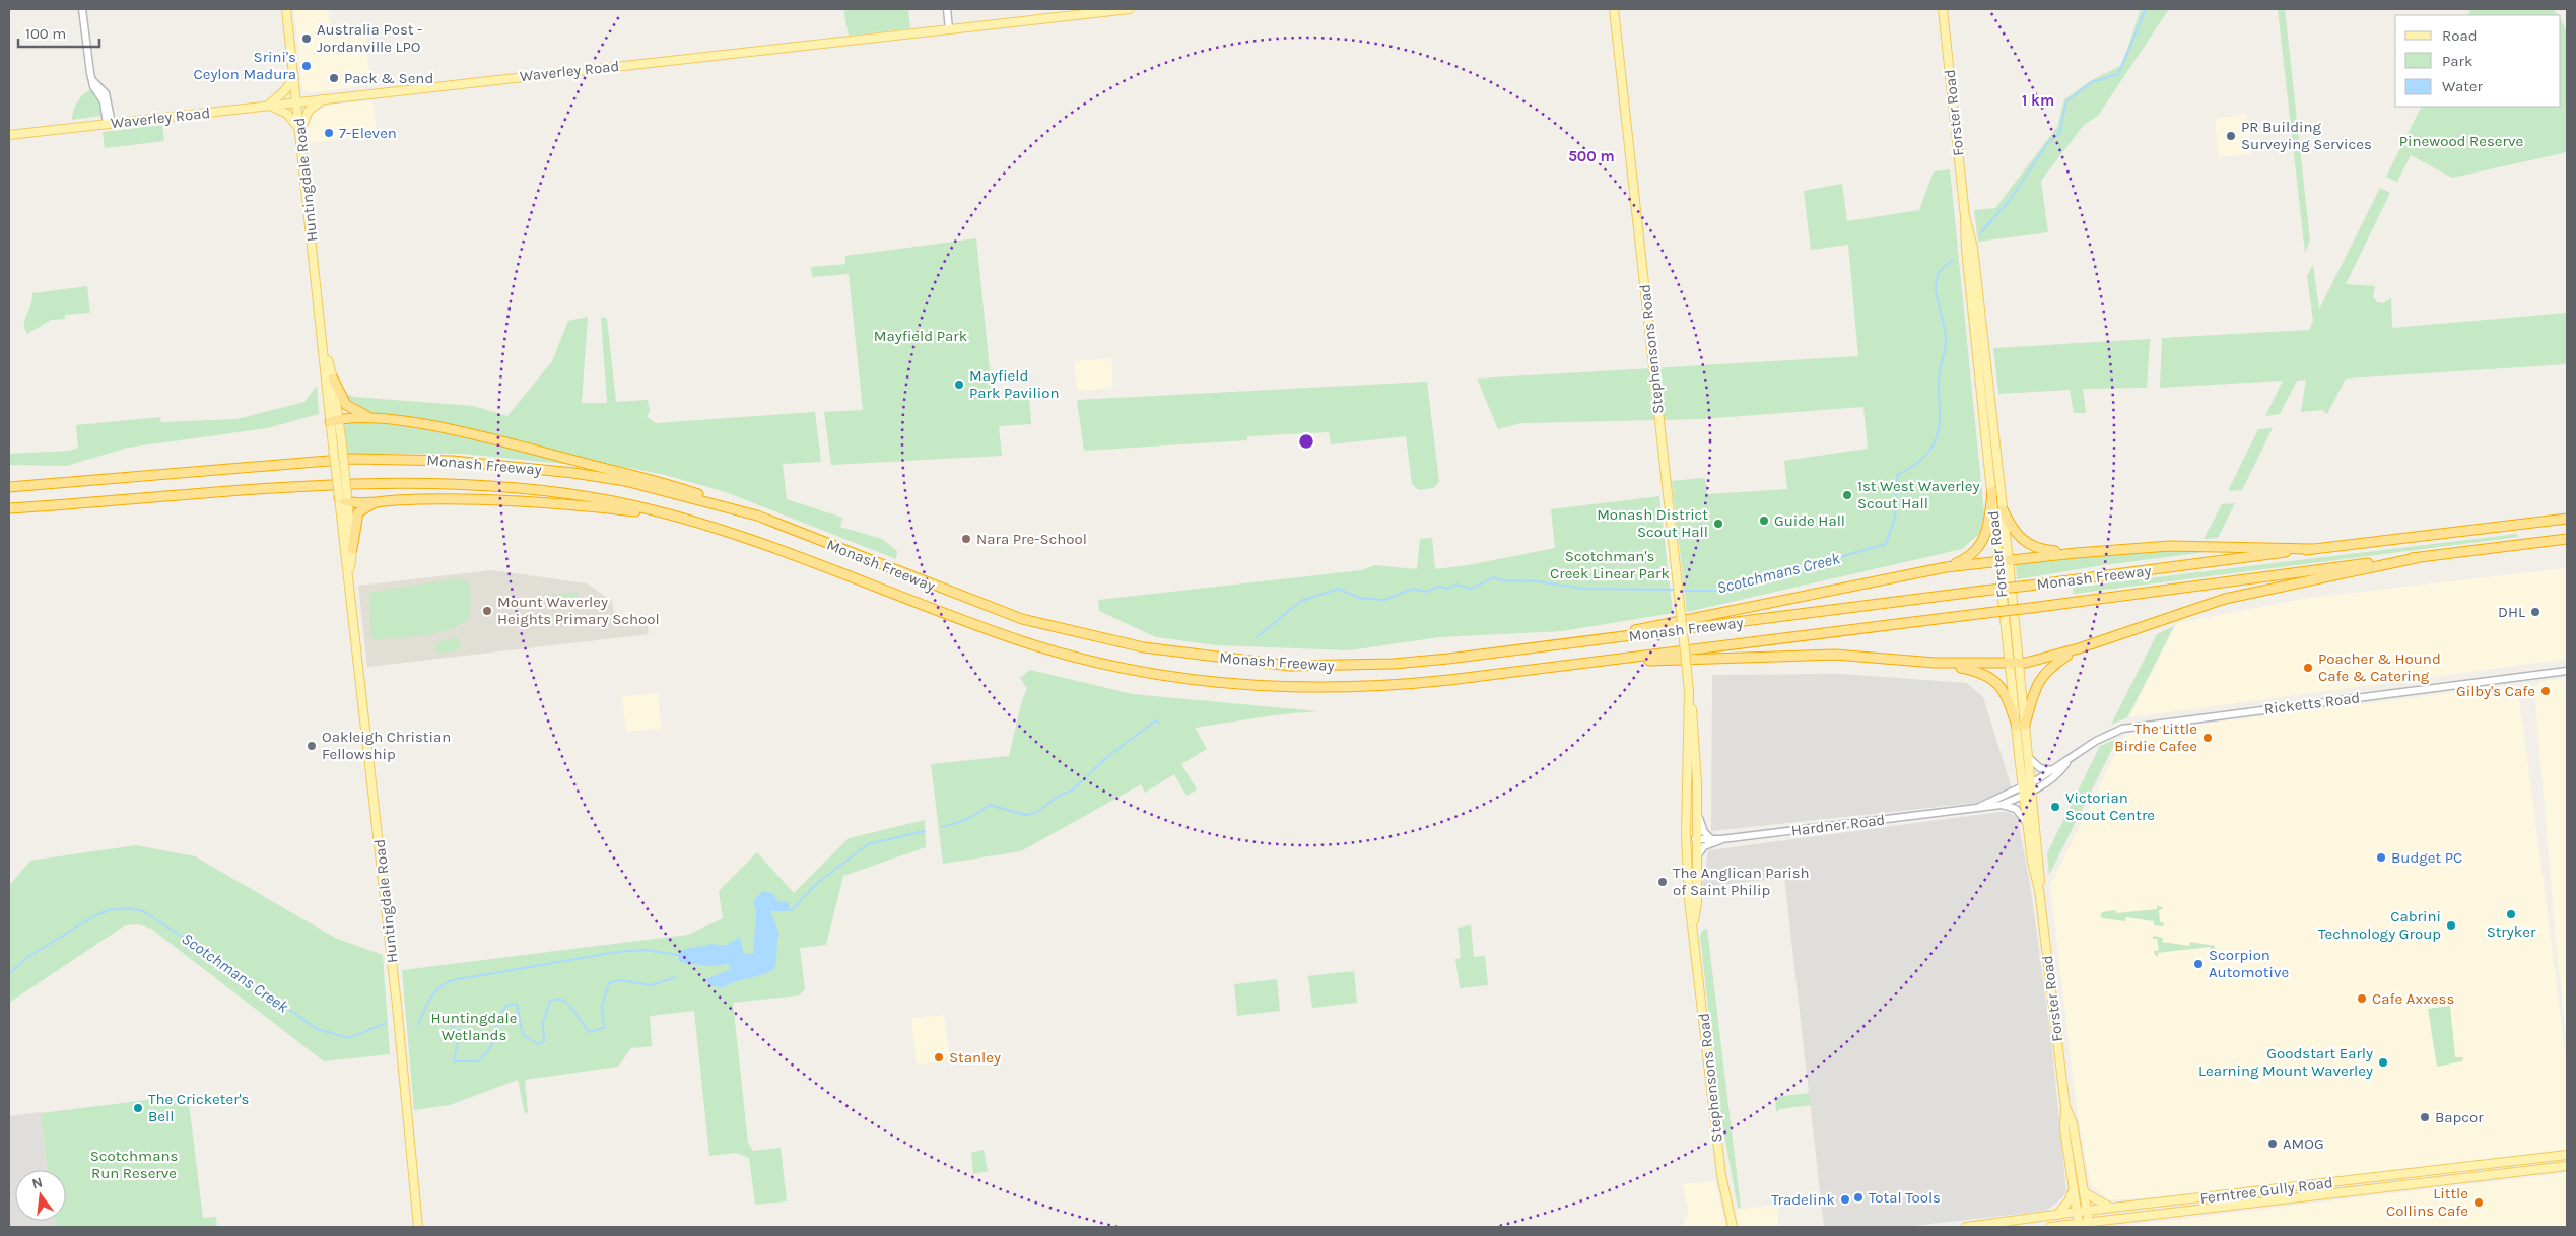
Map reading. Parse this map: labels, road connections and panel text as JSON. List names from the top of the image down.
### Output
{
  "streets": {
    "highway": ["Monash Freeway"],
    "main road": [
      "Waverley Road",
      "Forster Road",
      "Huntingdale Road",
      "Stephensons Road",
      "Ferntree Gully Road"
    ],
    "street": ["Ricketts Road", "Hardner Road"]
  },
  "crossings": [
    ["Waverley Road", "Huntingdale Road"],
    ["Forster Road", "Ricketts Road"],
    ["Forster Road", "Hardner Road"],
    ["Forster Road", "Ferntree Gully Road"],
    ["Stephensons Road", "Hardner Road"]
  ],
  "water": ["Scotchmans Creek"],
  "parks": [
    "Pinewood Reserve",
    "Mayfield Park",
    "Scotchman's Creek Linear Park",
    "Huntingdale Wetlands",
    "Scotchmans Run Reserve"
  ],
  "places": [
    "Australia Post - Jordanville LPO",
    "Srini's Ceylon Madura",
    "Pack & Send",
    "7-Eleven",
    "PR Building Surveying Services",
    "Mayfield Park Pavilion",
    "1st West Waverley Scout Hall",
    "Guide Hall",
    "Monash District Scout Hall",
    "Nara Pre-School",
    "Mount Waverley Heights Primary School",
    "DHL",
    "Poacher & Hound Cafe & Catering",
    "Gilby's Cafe",
    "The Little Birdie Cafee",
    "Oakleigh Christian Fellowship",
    "Victorian Scout Centre",
    "Budget PC",
    "The Anglican Parish of Saint Philip",
    "Stryker",
    "Cabrini Technology Group",
    "Scorpion Automotive",
    "Cafe Axxess",
    "Stanley",
    "Goodstart Early Learning Mount Waverley",
    "The Cricketer's Bell",
    "Bapcor",
    "AMOG",
    "Total Tools",
    "Tradelink",
    "Little Collins Cafe"
  ],
  "legend": ["Road", "Park", "Water"],
  "scale_bar": "100 m",
  "north": "top",
  "rings": ["1 km", "500 m"]
}
